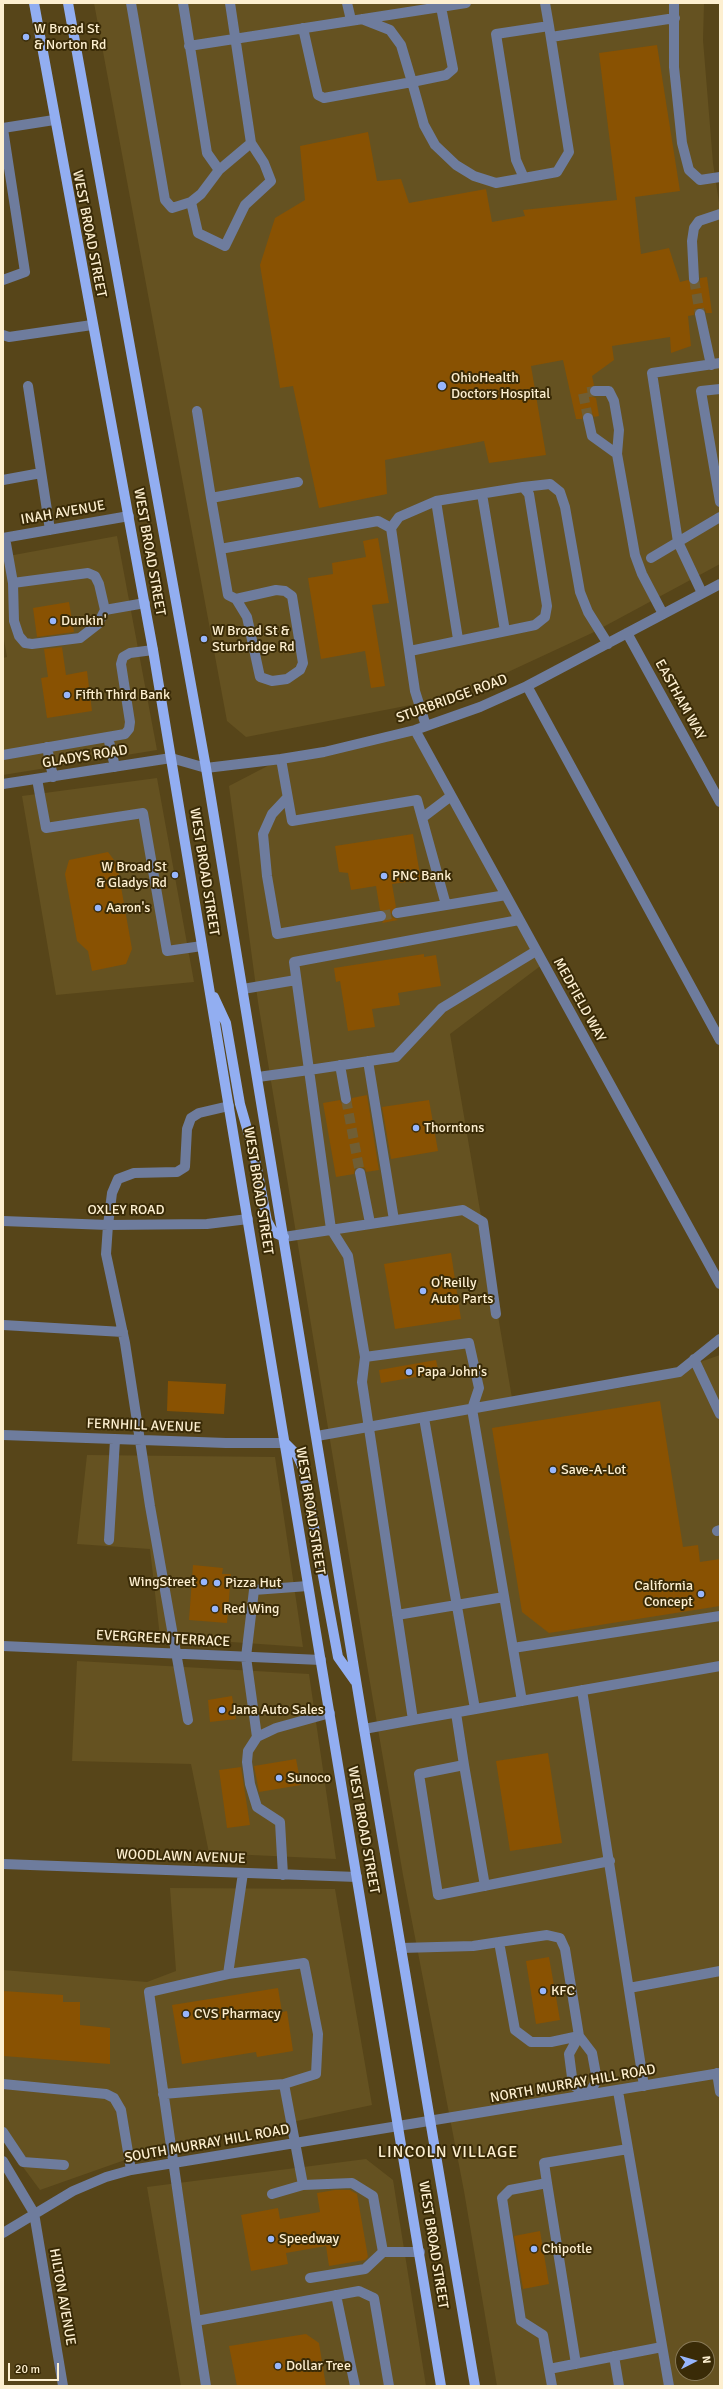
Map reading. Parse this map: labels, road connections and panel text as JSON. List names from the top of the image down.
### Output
{
  "streets": {
    "main road": ["WEST BROAD STREET"],
    "street": [
      "INAH AVENUE",
      "STURBRIDGE ROAD",
      "EASTHAM WAY",
      "GLADYS ROAD",
      "MEDFIELD WAY",
      "OXLEY ROAD",
      "FERNHILL AVENUE",
      "EVERGREEN TERRACE",
      "WOODLAWN AVENUE",
      "NORTH MURRAY HILL ROAD",
      "SOUTH MURRAY HILL ROAD",
      "HILTON AVENUE"
    ]
  },
  "crossings": [
    ["WEST BROAD STREET", "INAH AVENUE"],
    ["WEST BROAD STREET", "STURBRIDGE ROAD"],
    ["WEST BROAD STREET", "GLADYS ROAD"],
    ["WEST BROAD STREET", "OXLEY ROAD"],
    ["WEST BROAD STREET", "FERNHILL AVENUE"],
    ["WEST BROAD STREET", "EVERGREEN TERRACE"],
    ["WEST BROAD STREET", "WOODLAWN AVENUE"],
    ["WEST BROAD STREET", "NORTH MURRAY HILL ROAD"],
    ["WEST BROAD STREET", "SOUTH MURRAY HILL ROAD"],
    ["STURBRIDGE ROAD", "EASTHAM WAY"],
    ["STURBRIDGE ROAD", "GLADYS ROAD"],
    ["STURBRIDGE ROAD", "MEDFIELD WAY"],
    ["NORTH MURRAY HILL ROAD", "SOUTH MURRAY HILL ROAD"],
    ["SOUTH MURRAY HILL ROAD", "HILTON AVENUE"]
  ],
  "districts": ["LINCOLN VILLAGE"],
  "places": [
    "W Broad St & Norton Rd",
    "OhioHealth Doctors Hospital",
    "Dunkin'",
    "W Broad St & Sturbridge Rd",
    "Fifth Third Bank",
    "W Broad St & Gladys Rd",
    "PNC Bank",
    "Aaron's",
    "Thorntons",
    "O'Reilly Auto Parts",
    "Papa John's",
    "Save-A-Lot",
    "WingStreet",
    "Pizza Hut",
    "California Concept",
    "Red Wing",
    "Jana Auto Sales",
    "Sunoco",
    "KFC",
    "CVS Pharmacy",
    "Speedway",
    "Chipotle",
    "Dollar Tree"
  ],
  "scale_bar": "20 m",
  "north": "right"
}
